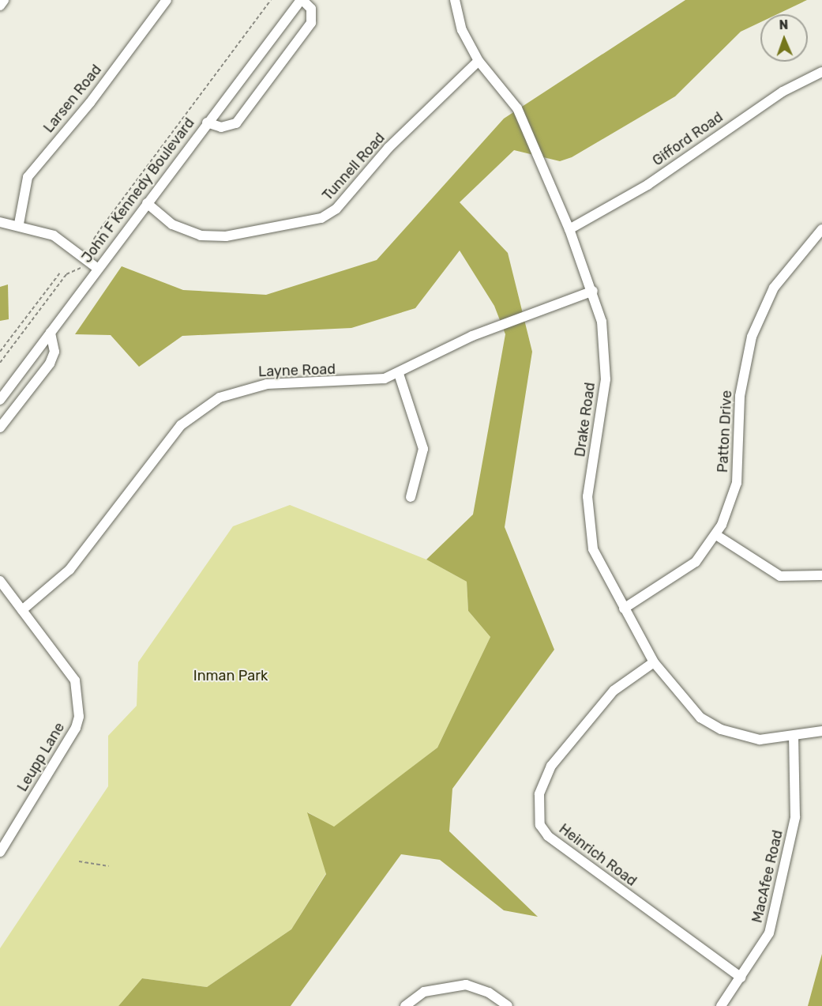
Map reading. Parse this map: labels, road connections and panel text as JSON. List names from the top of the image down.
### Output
{
  "streets": {
    "street": [
      "Larsen Road",
      "Gifford Road",
      "Tunnell Road",
      "John F Kennedy Boulevard",
      "Layne Road",
      "Drake Road",
      "Patton Drive",
      "Leupp Lane",
      "Heinrich Road",
      "MacAfee Road"
    ]
  },
  "crossings": [
    ["Gifford Road", "Drake Road"],
    ["Tunnell Road", "John F Kennedy Boulevard"],
    ["Tunnell Road", "Drake Road"],
    ["Layne Road", "Drake Road"],
    ["Layne Road", "Leupp Lane"],
    ["Drake Road", "Patton Drive"],
    ["Drake Road", "Heinrich Road"],
    ["Drake Road", "MacAfee Road"],
    ["Heinrich Road", "MacAfee Road"]
  ],
  "parks": ["Inman Park"],
  "north": "top"
}
